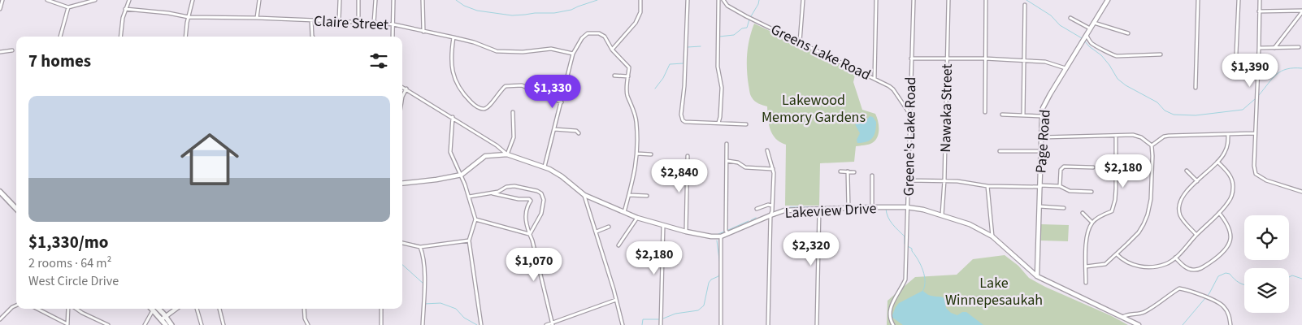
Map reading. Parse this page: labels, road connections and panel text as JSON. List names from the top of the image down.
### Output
{
  "streets": {
    "main road": ["Page Road", "Lakeview Drive"],
    "street": [
      "Claire Street",
      "Greens Lake Road",
      "Nawaka Street",
      "Greene's Lake Road"
    ]
  },
  "crossings": [
    ["Greens Lake Road", "Greene's Lake Road"],
    ["Nawaka Street", "Lakeview Drive"],
    ["Greene's Lake Road", "Lakeview Drive"],
    ["Page Road", "Lakeview Drive"]
  ],
  "parks": ["Lakewood Memory Gardens", "Lake Winnepesaukah"],
  "page": {
    "heading": "7 homes",
    "price": [
      "$1,390",
      "$1,330",
      "$2,180",
      "$2,840",
      "$2,320",
      "$2,180",
      "$1,070"
    ],
    "list": [
      {
        "name": "$1,330/mo",
        "note": "2 rooms · 64 m² · West Circle Drive"
      }
    ]
  }
}
